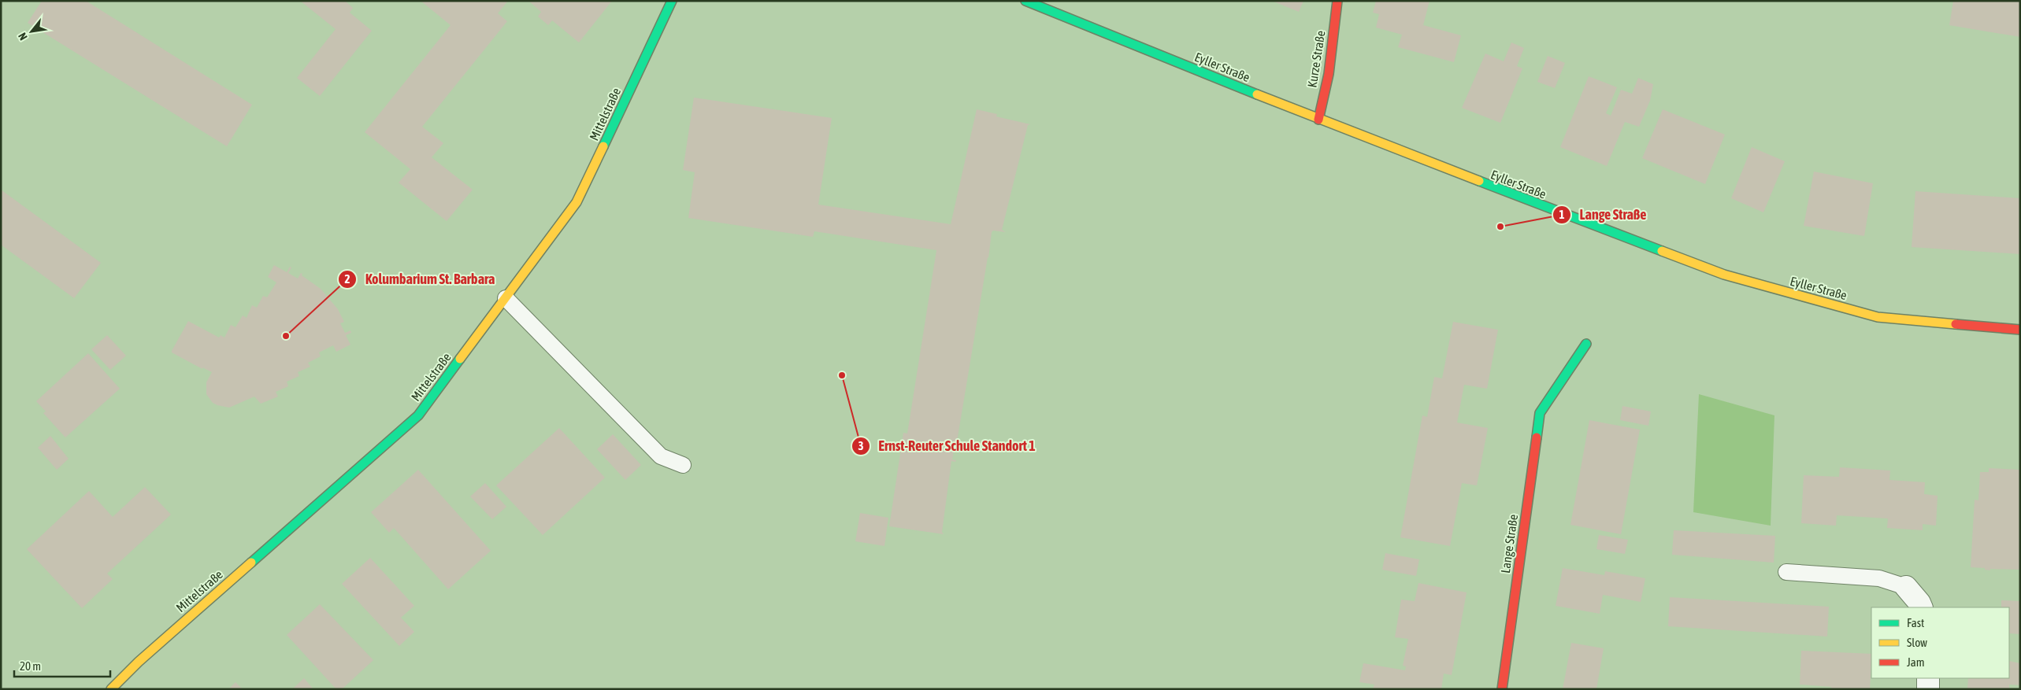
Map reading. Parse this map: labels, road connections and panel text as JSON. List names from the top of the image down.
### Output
{
  "streets": {
    "street": [
      "Kurze Straße",
      "Eyller Straße",
      "Mittelstraße",
      "Lange Straße"
    ]
  },
  "crossings": [
    ["Kurze Straße", "Eyller Straße"]
  ],
  "places": ["Lange Straße", "Kolumbarium St. Barbara", "Ernst-Reuter Schule Standort 1"],
  "legend": ["Fast", "Slow", "Jam"],
  "scale_bar": "20 m",
  "north": "bottom left"
}
